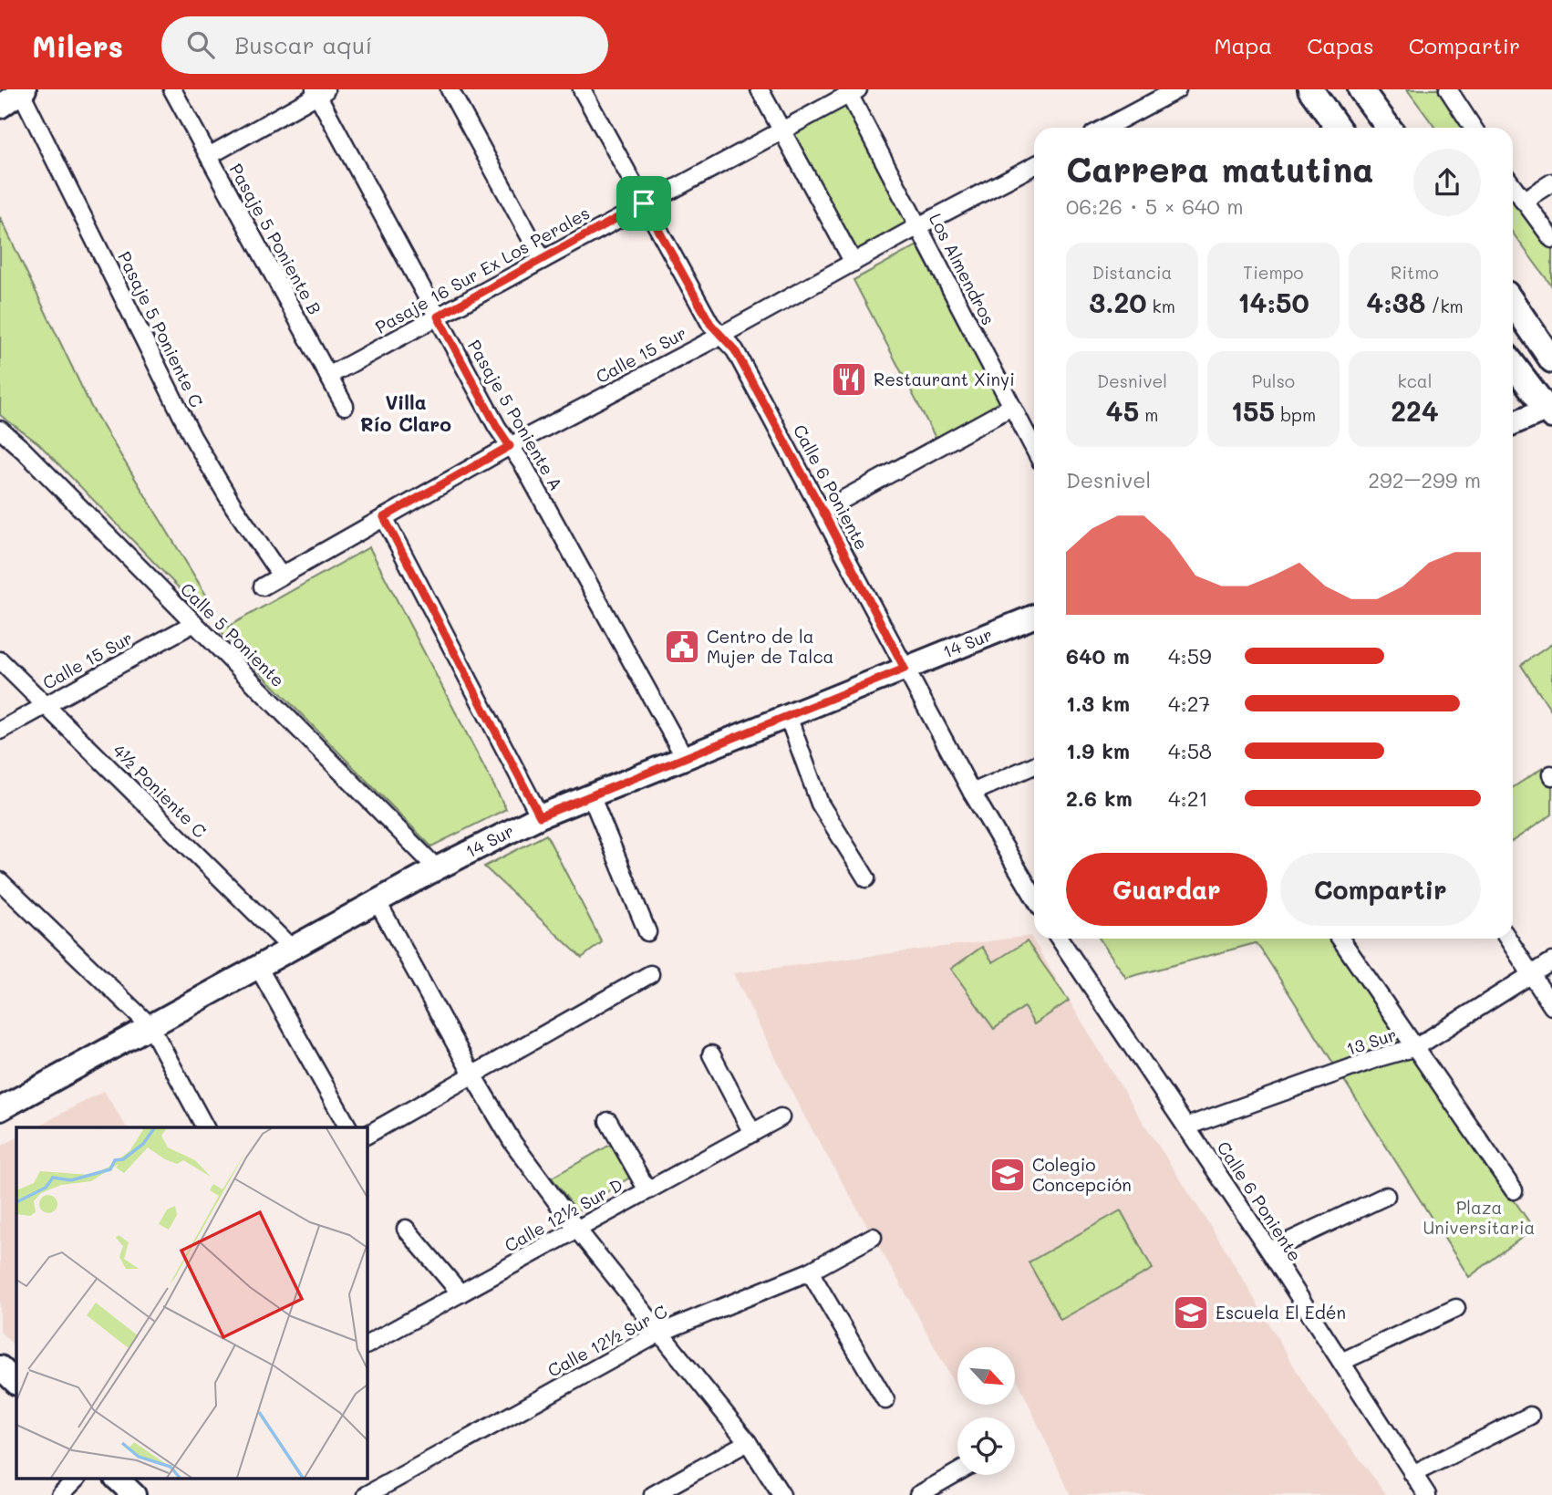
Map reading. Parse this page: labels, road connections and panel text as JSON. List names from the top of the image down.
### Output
{
  "streets": {
    "street": [
      "Pasaje 5 Poniente B",
      "Los Almendros",
      "Pasaje 16 Sur Ex Los Perales",
      "Pasaje 5 Poniente C",
      "Calle 15 Sur",
      "Pasaje 5 Poniente A",
      "Calle 6 Poniente",
      "Calle 5 Poniente",
      "14 Sur",
      "4½ Poniente C",
      "13 Sur",
      "Calle 12½ Sur D",
      "Calle 12½ Sur C"
    ]
  },
  "crossings": [
    ["Pasaje 5 Poniente B", "Pasaje 16 Sur Ex Los Perales"],
    ["Los Almendros", "Pasaje 16 Sur Ex Los Perales"],
    ["Los Almendros", "Calle 15 Sur"],
    ["Pasaje 16 Sur Ex Los Perales", "Pasaje 5 Poniente A"],
    ["Pasaje 16 Sur Ex Los Perales", "Calle 6 Poniente"],
    ["Pasaje 5 Poniente C", "Calle 15 Sur"],
    ["Calle 15 Sur", "Pasaje 5 Poniente A"],
    ["Calle 15 Sur", "Calle 6 Poniente"],
    ["Calle 15 Sur", "Calle 5 Poniente"],
    ["Calle 15 Sur", "4½ Poniente C"],
    ["Pasaje 5 Poniente A", "14 Sur"],
    ["Calle 6 Poniente", "14 Sur"],
    ["Calle 6 Poniente", "13 Sur"],
    ["Calle 5 Poniente", "14 Sur"],
    ["14 Sur", "4½ Poniente C"]
  ],
  "districts": ["Villa Río Claro"],
  "parks": ["Plaza Universitaria"],
  "places": {
    "restaurant": ["Restaurant Xinyi"],
    "public building": ["Centro de la Mujer de Talca"],
    "school or university": ["Colegio Concepción", "Escuela El Edén"]
  },
  "north": "bottom right",
  "page": {
    "header": "Milers",
    "search": "Buscar aquí",
    "nav": ["Mapa", "Capas", "Compartir"],
    "heading": ["Carrera matutina", "06:26 · 5 × 640 m"],
    "stats": [
      ["Distancia", "3.20 km"],
      ["Tiempo", "14:50"],
      ["Ritmo", "4:38 /km"],
      ["Desnivel", "45 m"],
      ["Pulso", "155 bpm"],
      ["kcal", "224"]
    ],
    "chart": ["Desnivel", "292–299 m"],
    "list": [
      {
        "name": "640 m",
        "note": "4:59"
      },
      {
        "name": "1.3 km",
        "note": "4:27"
      },
      {
        "name": "1.9 km",
        "note": "4:58"
      },
      {
        "name": "2.6 km",
        "note": "4:21"
      }
    ],
    "buttons": ["Guardar", "Compartir"]
  }
}
